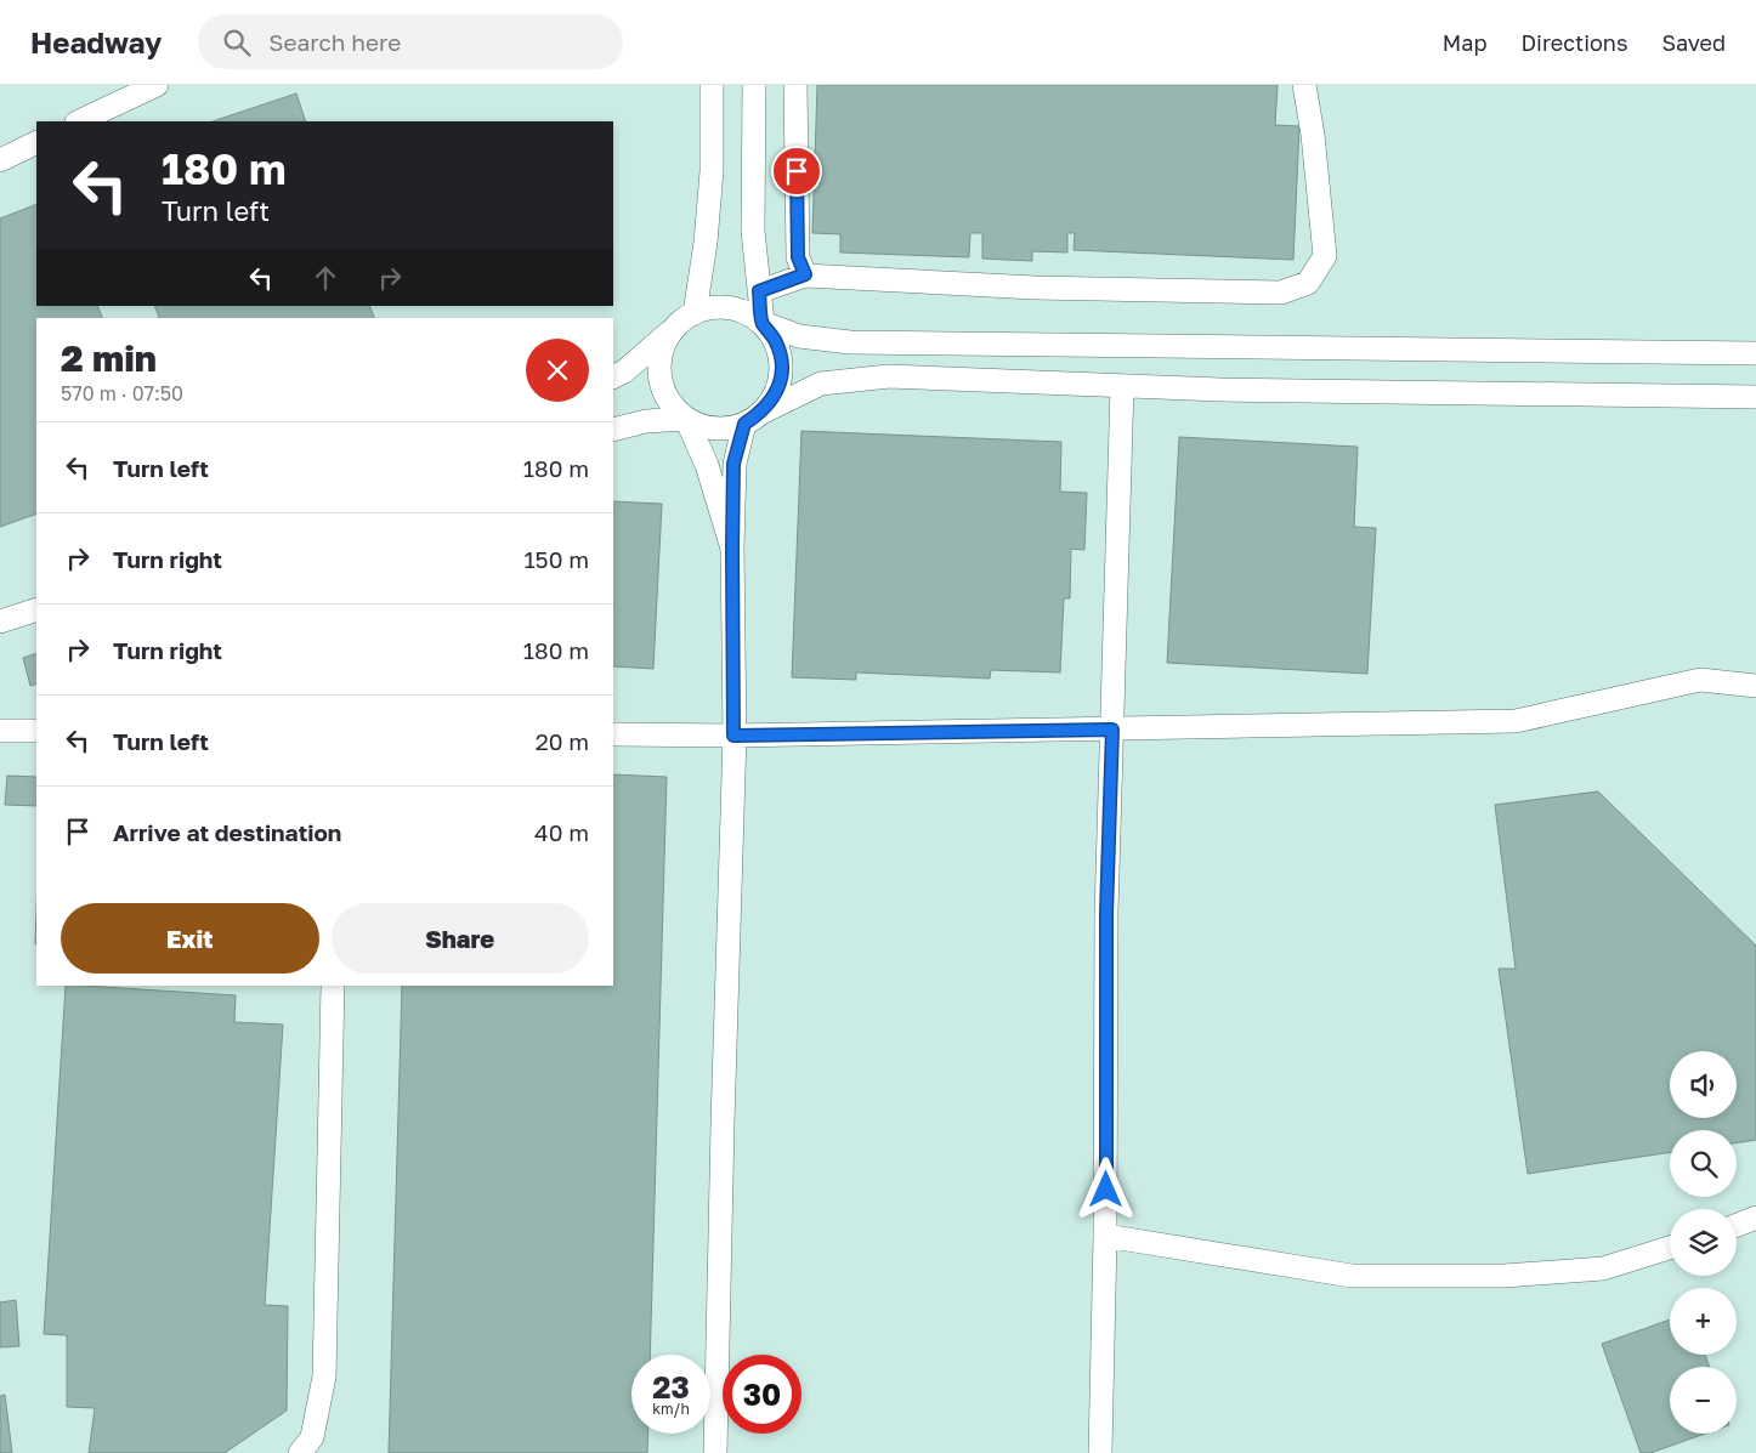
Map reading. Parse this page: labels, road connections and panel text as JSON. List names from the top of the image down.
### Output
{
  "page": {
    "header": "Headway",
    "search": "Search here",
    "nav": ["Map", "Directions", "Saved"],
    "turn": ["180 m", "Turn left"],
    "heading": ["2 min", "570 m · 07:50"],
    "list": [
      {
        "name": "Turn left",
        "value": "180 m"
      },
      {
        "name": "Turn right",
        "value": "150 m"
      },
      {
        "name": "Turn right",
        "value": "180 m"
      },
      {
        "name": "Turn left",
        "value": "20 m"
      },
      {
        "name": "Arrive at destination",
        "value": "40 m"
      }
    ],
    "buttons": ["Exit", "Share"],
    "map_buttons": ["+", "−"],
    "speed": "23 km/h",
    "limit": "30"
  }
}
